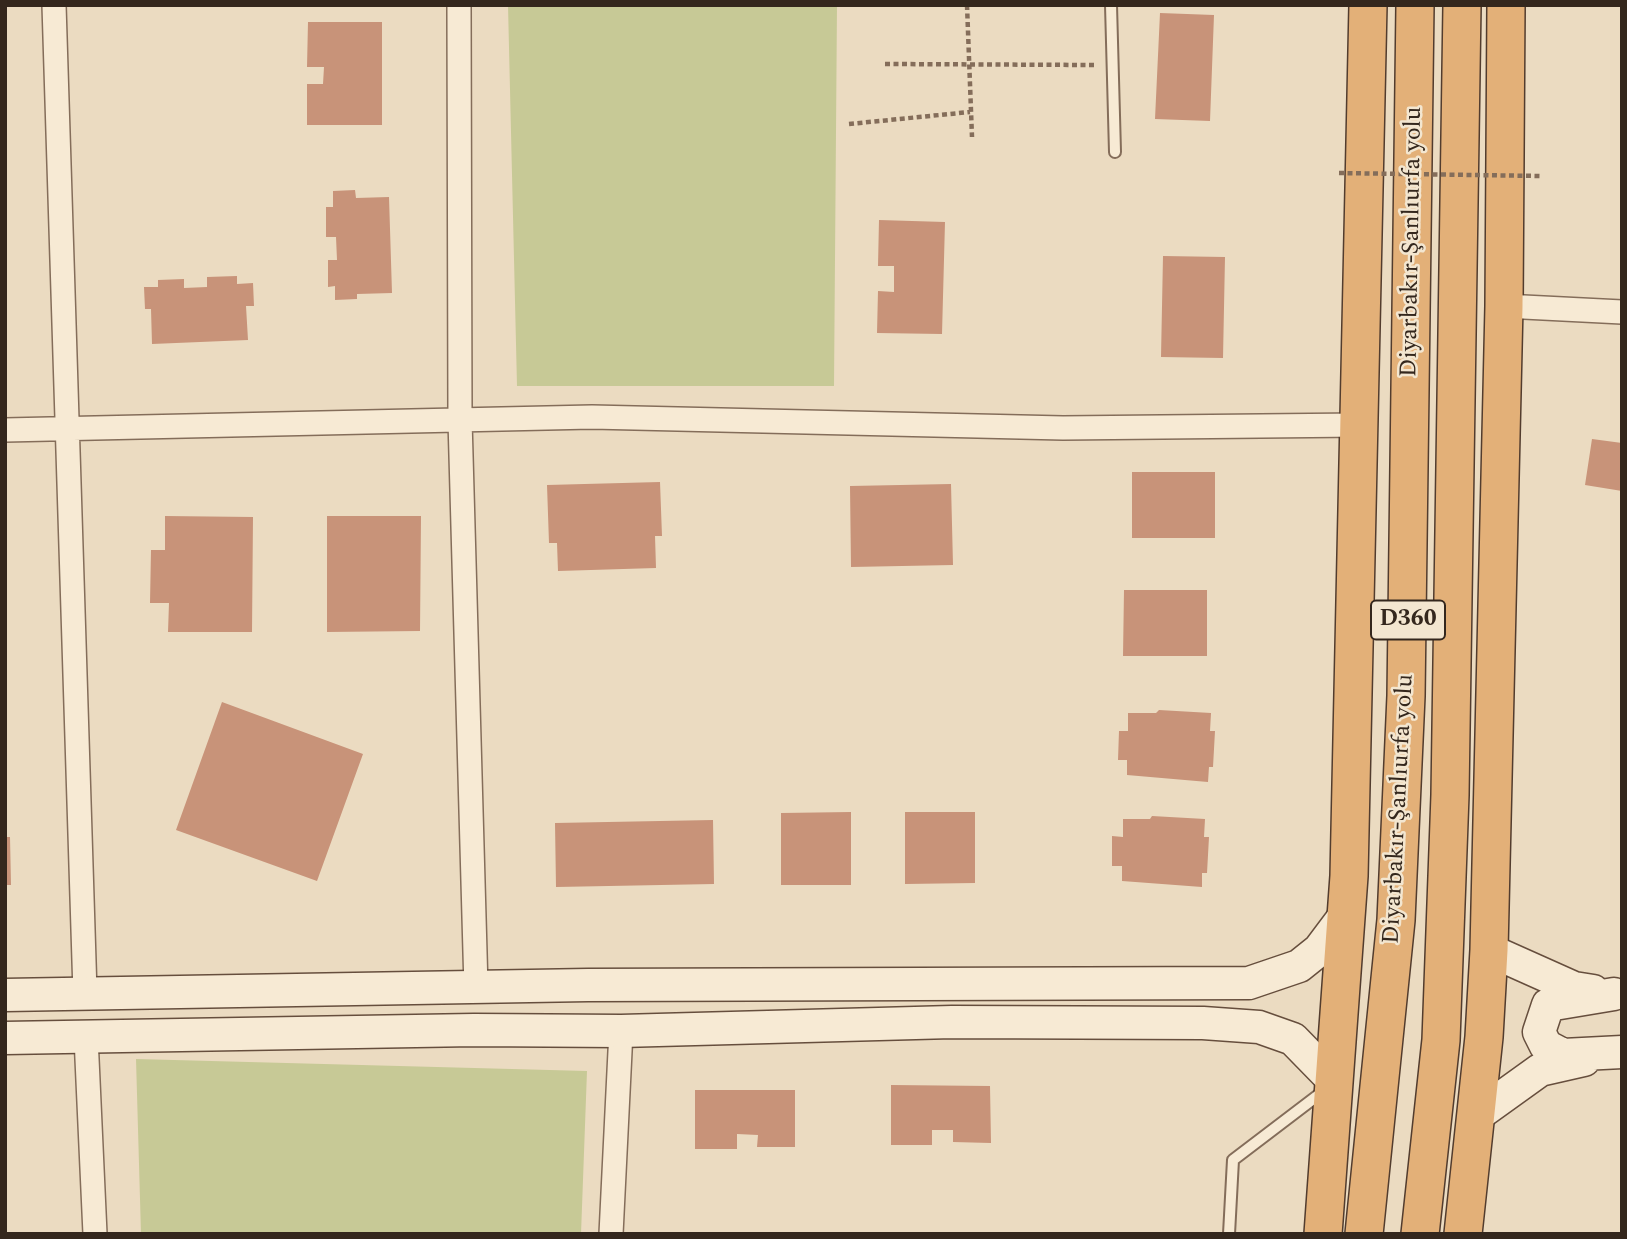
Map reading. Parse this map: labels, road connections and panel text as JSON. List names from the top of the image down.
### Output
{
  "streets": {
    "highway": ["Diyarbakır-Şanlıurfa yolu", "D360"]
  }
}
